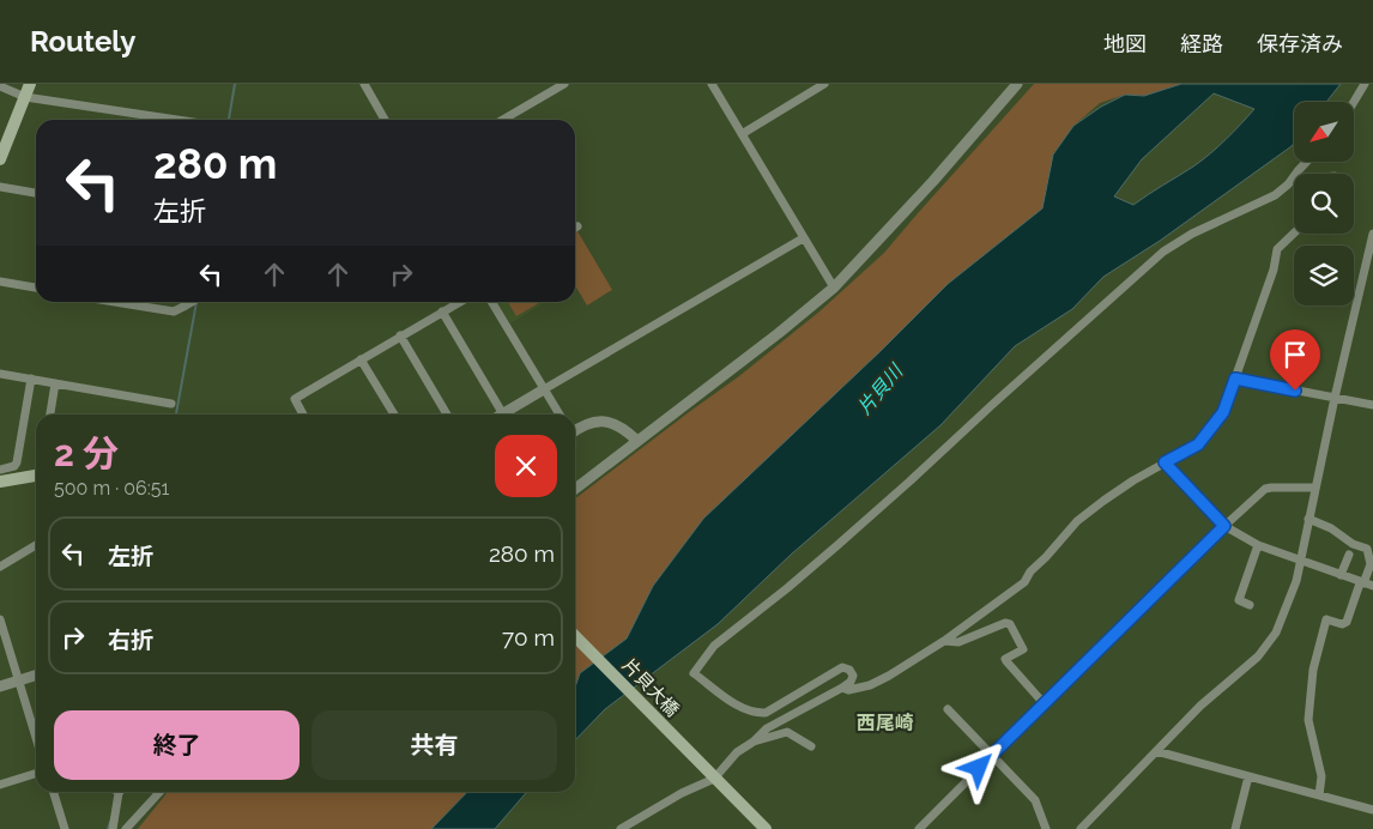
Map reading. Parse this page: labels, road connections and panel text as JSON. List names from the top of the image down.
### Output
{
  "streets": {
    "main road": ["片貝大橋"]
  },
  "districts": ["西尾崎"],
  "water": ["片貝川"],
  "north": "bottom left",
  "page": {
    "header": "Routely",
    "nav": ["地図", "経路", "保存済み"],
    "turn": ["280 m", "左折"],
    "heading": ["2 分", "500 m · 06:51"],
    "list": [
      {
        "name": "左折",
        "value": "280 m"
      },
      {
        "name": "右折",
        "value": "70 m"
      }
    ],
    "buttons": ["終了", "共有"]
  }
}
